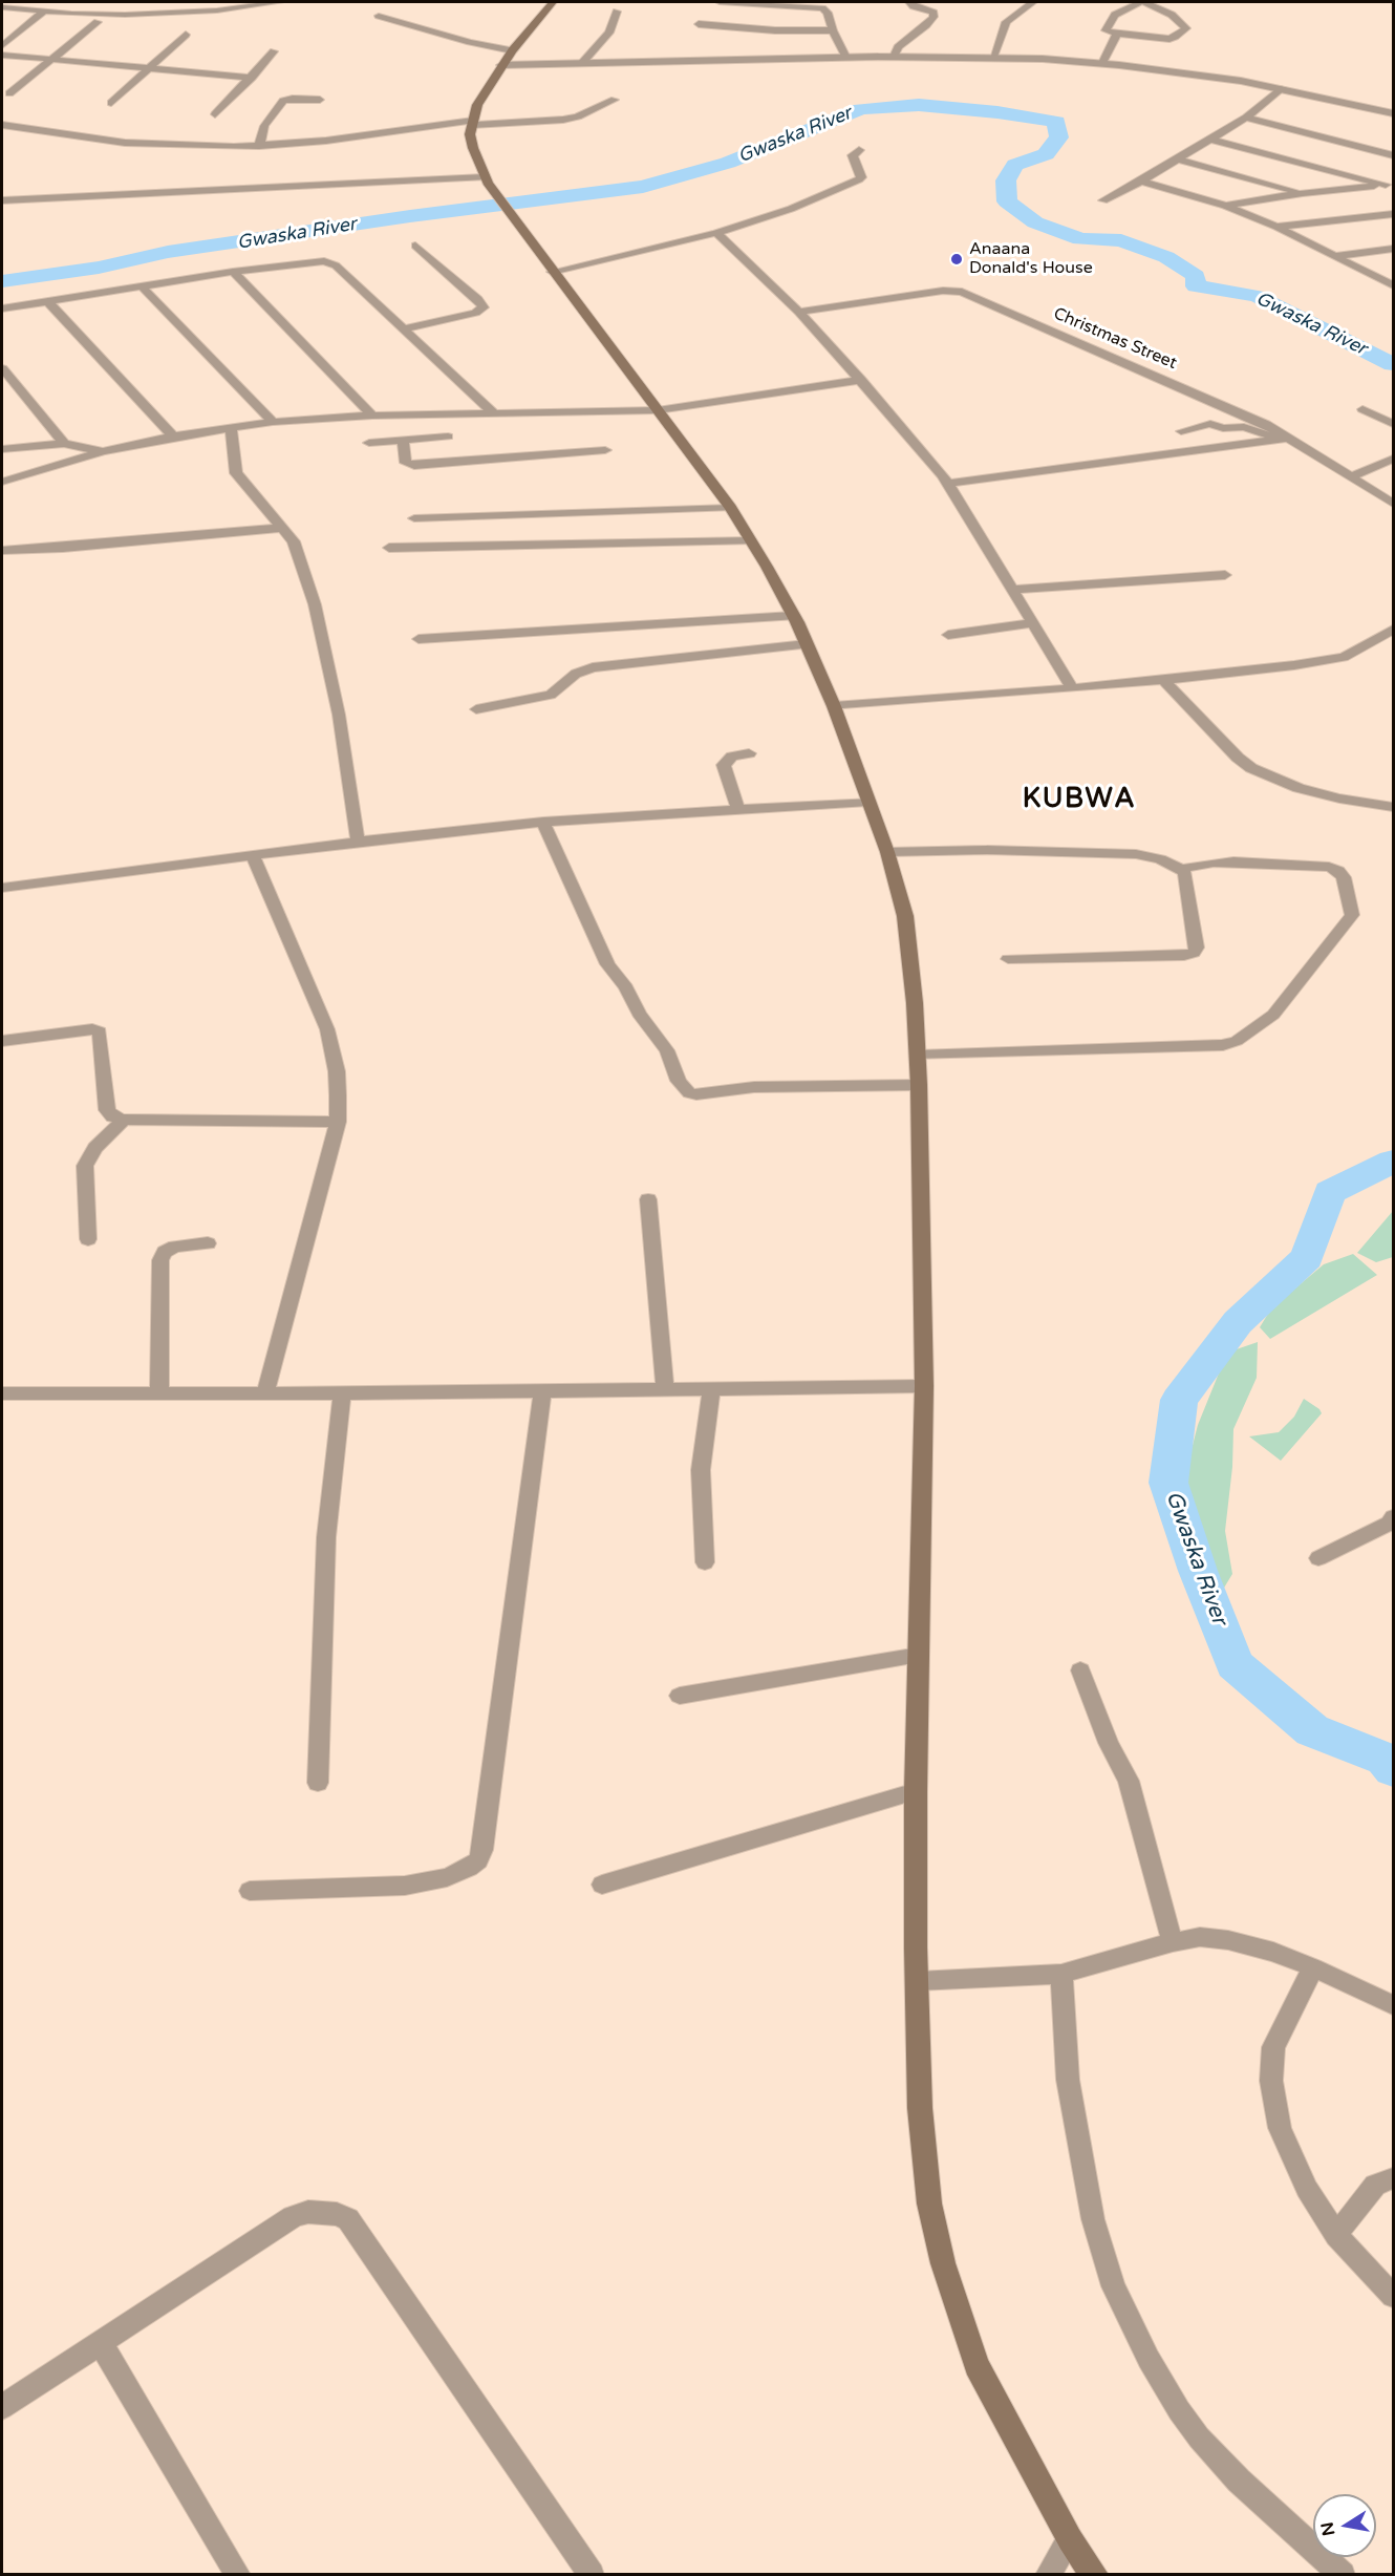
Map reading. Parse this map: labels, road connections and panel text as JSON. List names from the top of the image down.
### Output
{
  "streets": {
    "street": ["Christmas Street"]
  },
  "districts": ["KUBWA"],
  "water": ["Gwaska River"],
  "places": ["Anaana Donald's House"],
  "north": "left"
}
